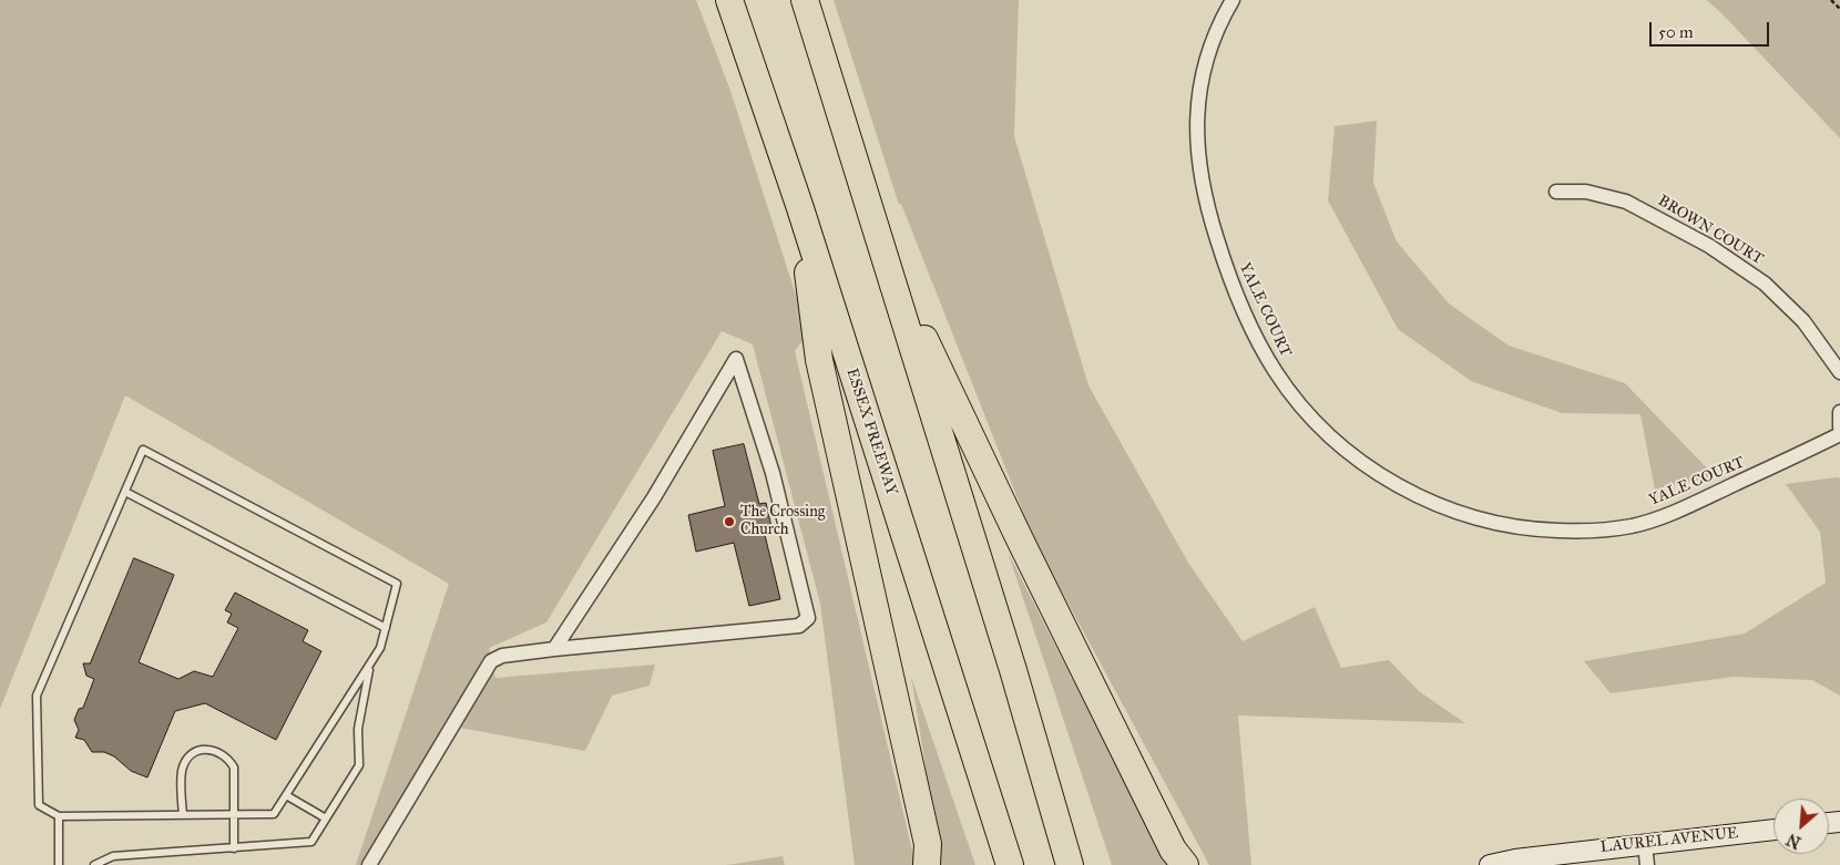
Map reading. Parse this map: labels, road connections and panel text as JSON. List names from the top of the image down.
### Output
{
  "streets": {
    "highway": ["ESSEX FREEWAY"],
    "main road": ["LAUREL AVENUE"],
    "street": ["BROWN COURT", "YALE COURT"]
  },
  "places": ["The Crossing Church"],
  "scale_bar": "50 m",
  "north": "bottom left"
}
